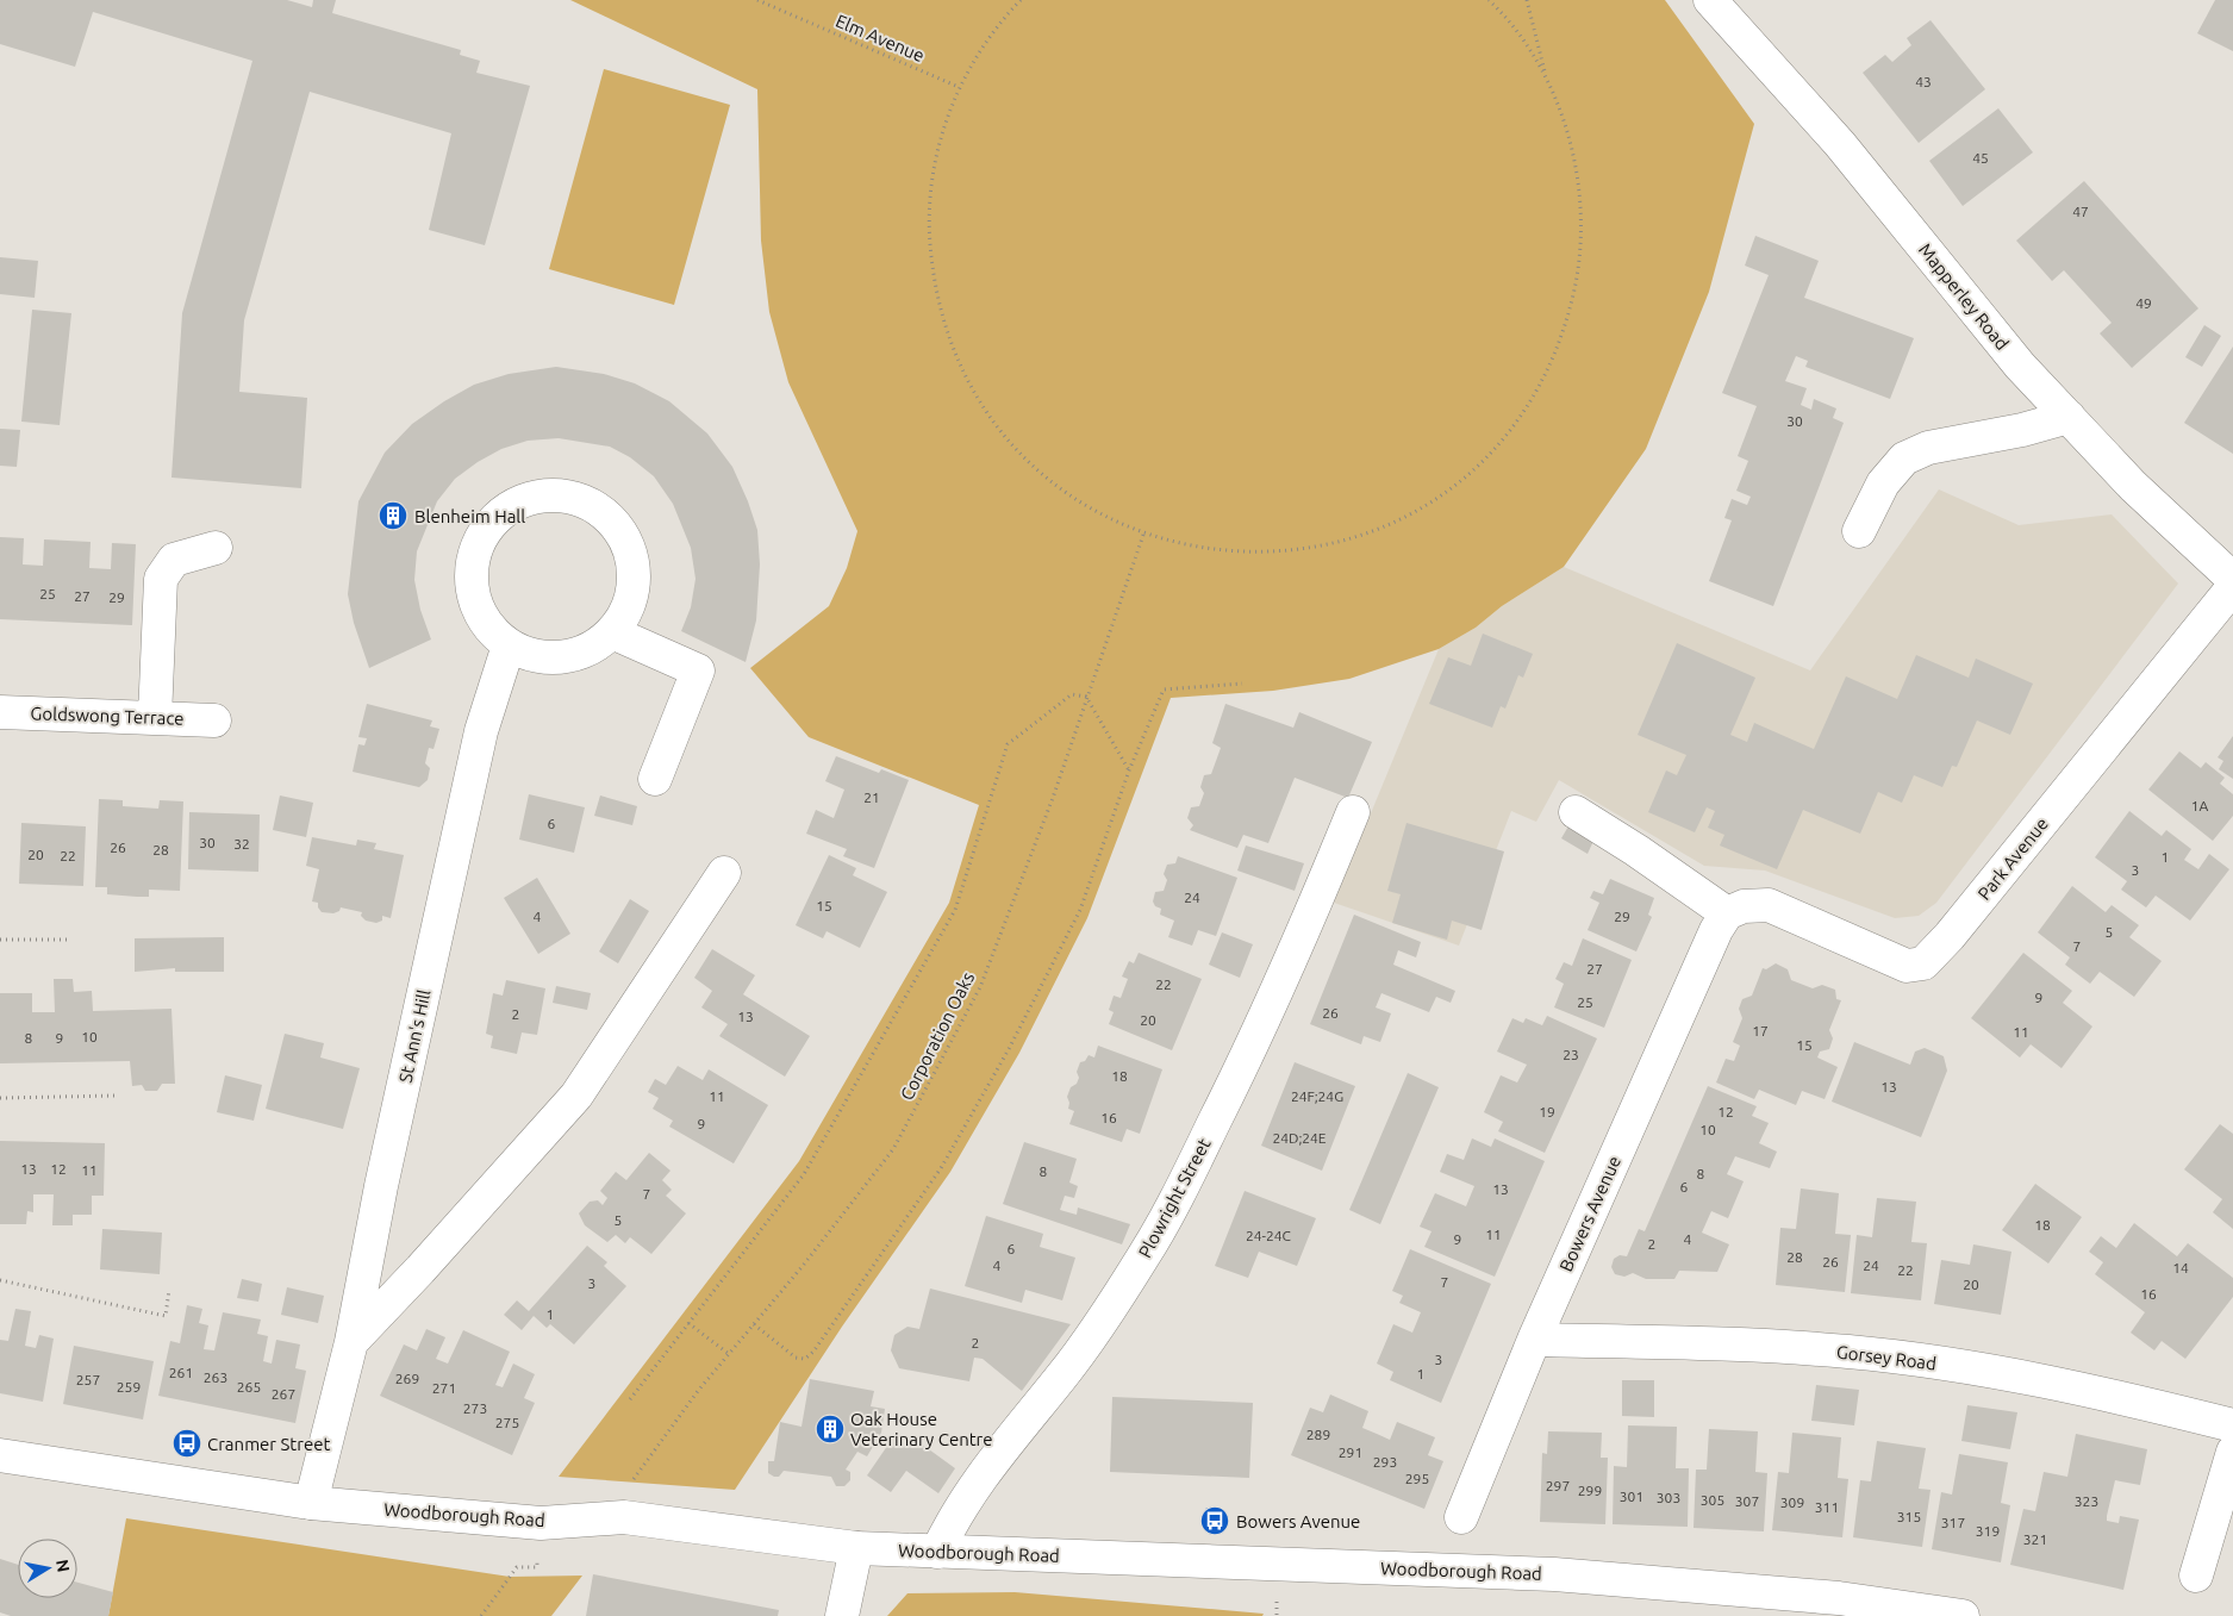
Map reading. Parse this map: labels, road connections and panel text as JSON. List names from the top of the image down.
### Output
{
  "streets": {
    "street": [
      "Mapperley Road",
      "Goldswong Terrace",
      "Park Avenue",
      "St Ann's Hill",
      "Plowright Street",
      "Bowers Avenue",
      "Gorsey Road",
      "Woodborough Road"
    ],
    "path": ["Elm Avenue", "Corporation Oaks"]
  },
  "crossings": [
    ["Park Avenue", "Bowers Avenue"],
    ["St Ann's Hill", "Woodborough Road"],
    ["Plowright Street", "Woodborough Road"],
    ["Bowers Avenue", "Gorsey Road"]
  ],
  "places": {
    "building": ["Blenheim Hall", "Oak House Veterinary Centre"],
    "bus stop": ["Cranmer Street", "Bowers Avenue"]
  },
  "house_numbers": [
    "43",
    "45",
    "47",
    "49",
    "30",
    "25",
    "27",
    "29",
    "21",
    "1A",
    "6",
    "30",
    "32",
    "26",
    "28",
    "20",
    "22",
    "1",
    "3",
    "24",
    "15",
    "4",
    "29",
    "5",
    "7",
    "27",
    "22",
    "9",
    "25",
    "26",
    "2",
    "13",
    "20",
    "17",
    "11",
    "10",
    "8",
    "9",
    "15",
    "23",
    "18",
    "13",
    "11",
    "24F;24G",
    "19",
    "12",
    "16",
    "9",
    "10",
    "24D;24E",
    "13",
    "12",
    "11",
    "8",
    "8",
    "6",
    "13",
    "7",
    "5",
    "18",
    "11",
    "24-24C",
    "9",
    "4",
    "2",
    "6",
    "28",
    "26",
    "4",
    "24",
    "14",
    "22",
    "7",
    "3",
    "20",
    "16",
    "1",
    "2",
    "3",
    "261",
    "1",
    "263",
    "269",
    "257",
    "259",
    "265",
    "271",
    "267",
    "273",
    "275",
    "289",
    "291",
    "293",
    "295",
    "297",
    "299",
    "301",
    "303",
    "305",
    "307",
    "323",
    "309",
    "311",
    "315",
    "317",
    "319",
    "321"
  ],
  "north": "right"
}
